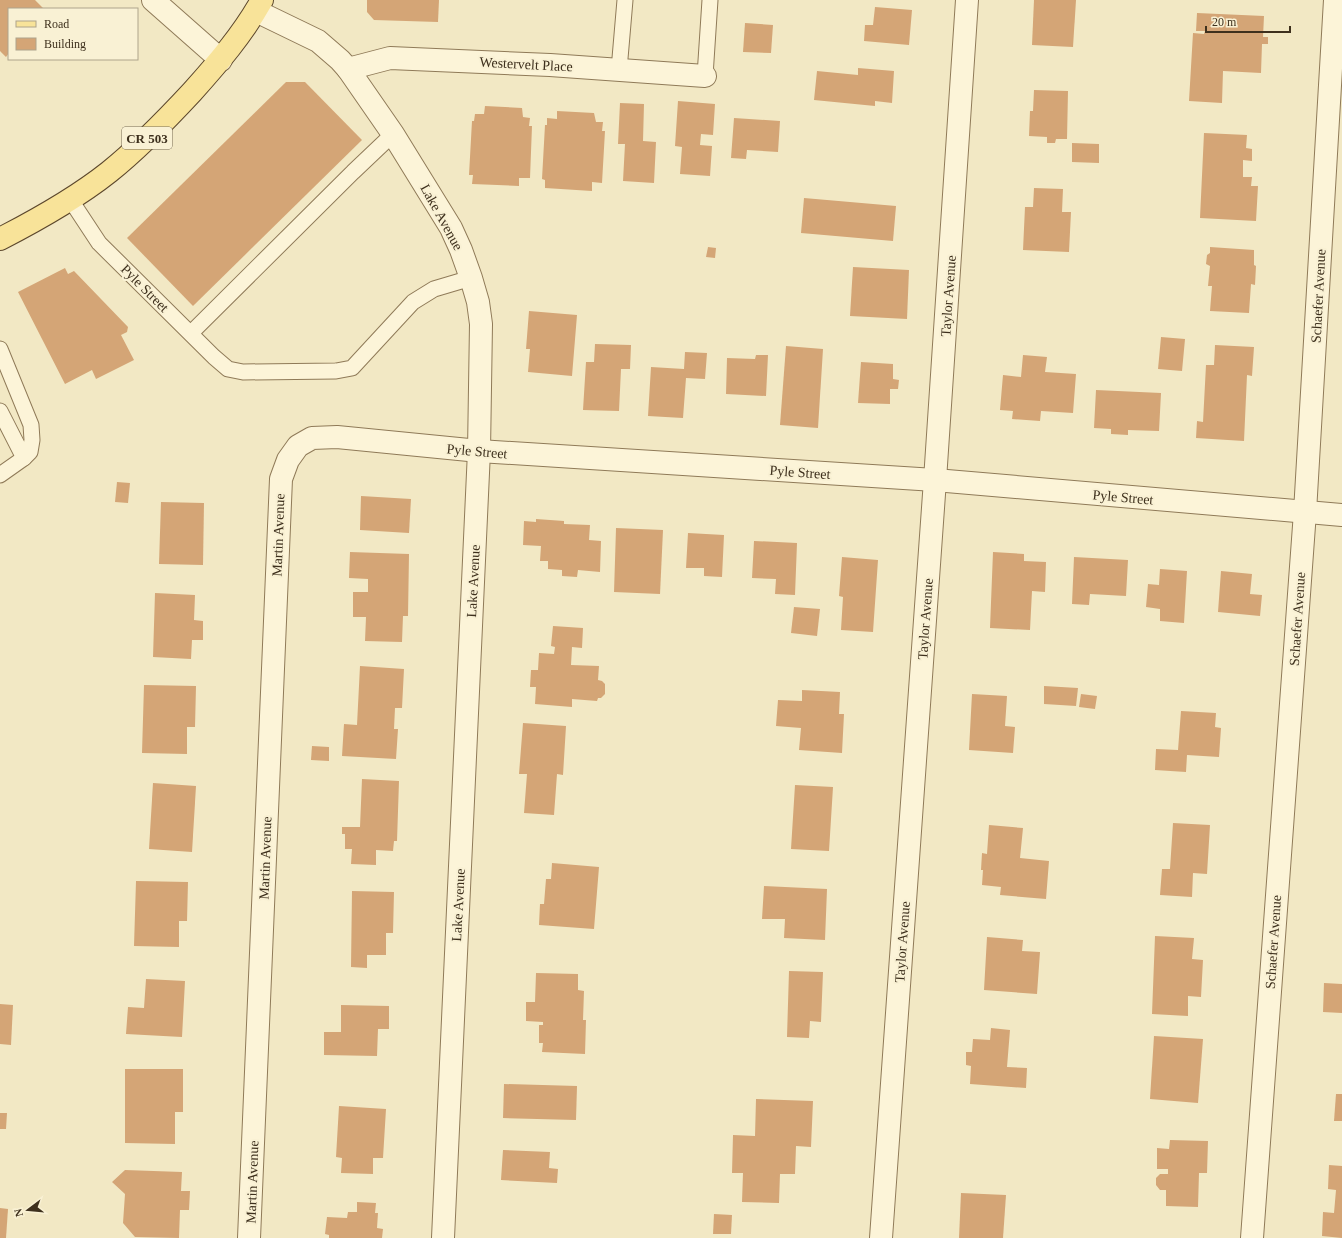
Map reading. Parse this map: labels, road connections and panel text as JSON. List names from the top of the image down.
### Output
{
  "streets": {
    "main road": ["CR 503"],
    "street": [
      "Westervelt Place",
      "Lake Avenue",
      "Pyle Street",
      "Taylor Avenue",
      "Schaefer Avenue",
      "Martin Avenue"
    ]
  },
  "crossings": [
    ["Westervelt Place", "Lake Avenue"],
    ["CR 503", "Lake Avenue"],
    ["CR 503", "Pyle Street"],
    ["Lake Avenue", "Pyle Street"],
    ["Pyle Street", "Taylor Avenue"],
    ["Pyle Street", "Schaefer Avenue"],
    ["Pyle Street", "Martin Avenue"]
  ],
  "legend": ["Road", "Building"],
  "scale_bar": "20 m",
  "north": "left"
}
